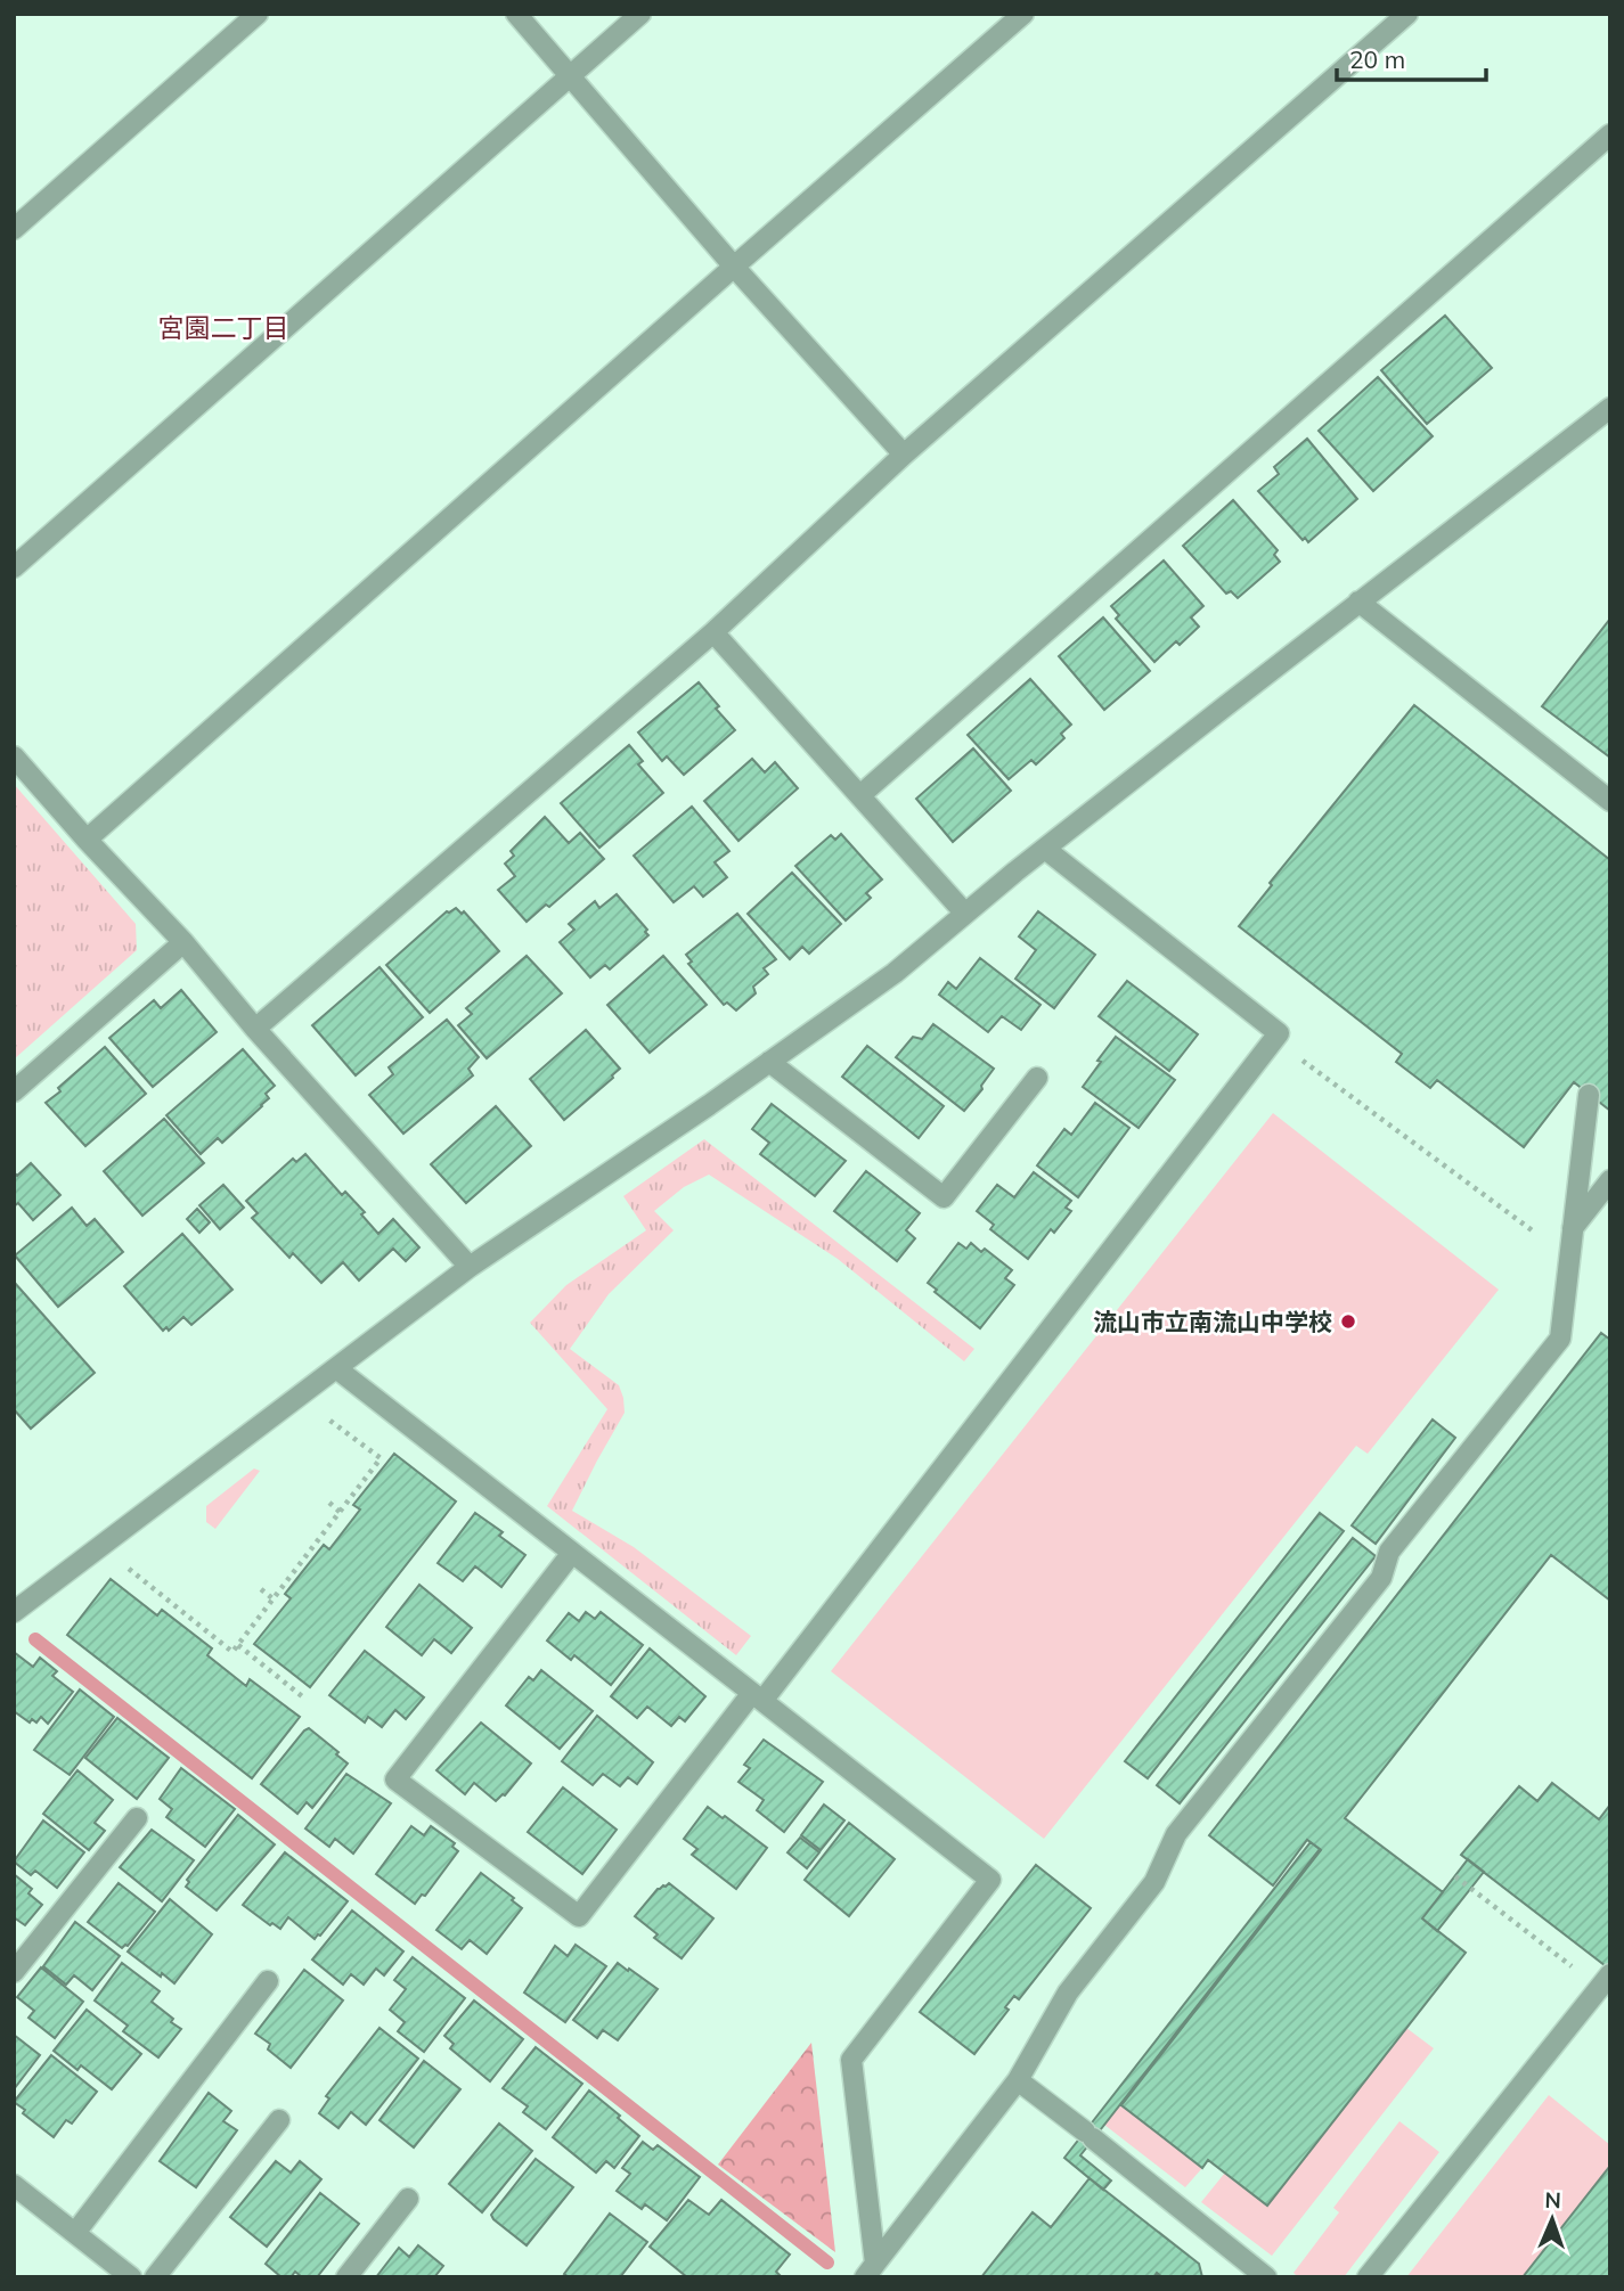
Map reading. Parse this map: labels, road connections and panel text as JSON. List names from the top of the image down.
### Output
{
  "districts": ["宮園二丁目"],
  "places": ["流山市立南流山中学校"],
  "scale_bar": "20 m",
  "north": "top"
}
